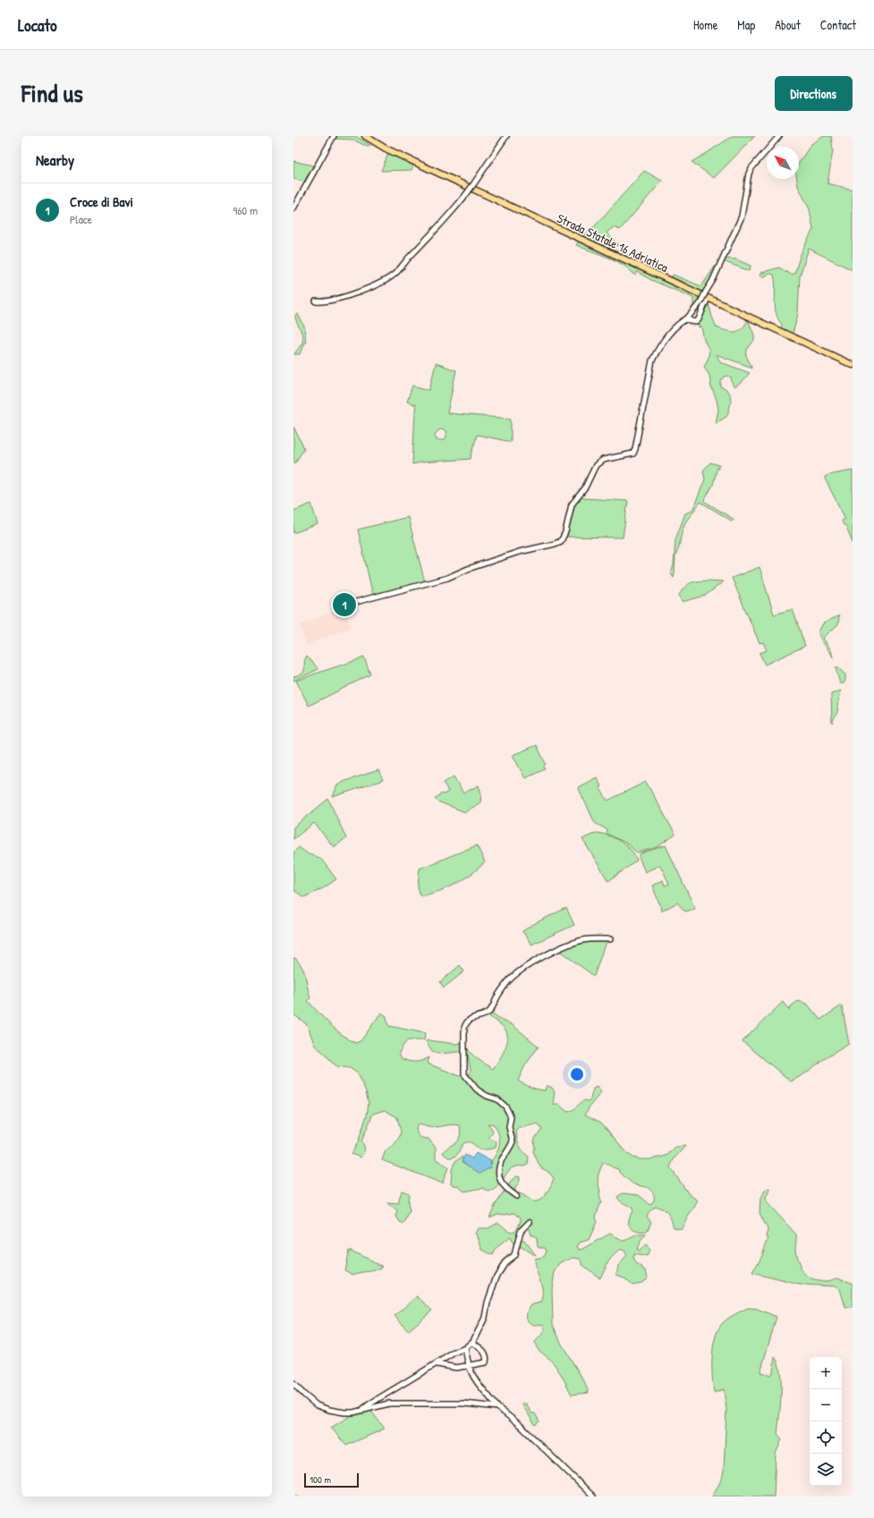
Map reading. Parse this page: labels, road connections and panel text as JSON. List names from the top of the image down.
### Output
{
  "streets": {
    "main road": ["Strada Statale 16 Adriatica"]
  },
  "scale_bar": "100 m",
  "north": "top left",
  "page": {
    "header": "Locato",
    "nav": [
      "Home",
      "Map",
      "About",
      "Contact"
    ],
    "title": "Find us",
    "buttons": "Directions",
    "heading": "Nearby",
    "list": [
      {
        "mark": "1",
        "name": "Croce di Bavi",
        "note": "Place",
        "value": "960 m"
      }
    ],
    "pins": "1",
    "map_buttons": ["+", "−"],
    "scale": "100 m"
  }
}
